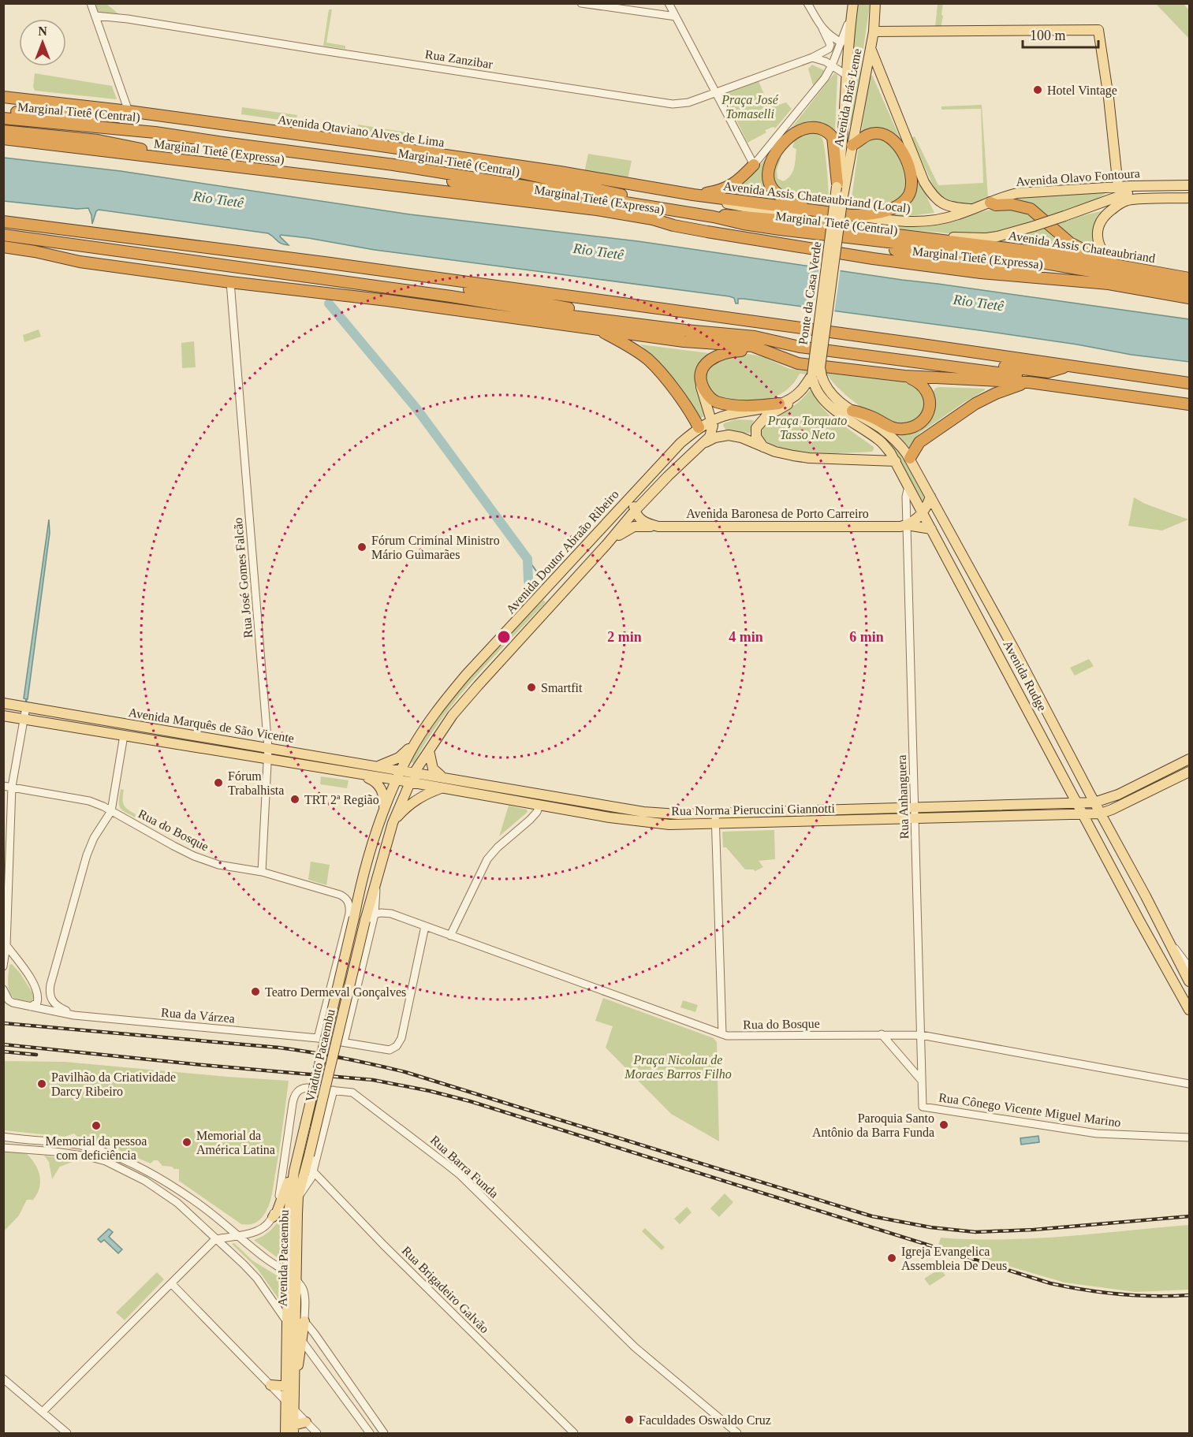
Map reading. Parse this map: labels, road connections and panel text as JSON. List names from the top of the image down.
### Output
{
  "streets": {
    "highway": [
      "Marginal Tietê (Central)",
      "Avenida Otaviano Alves de Lima",
      "Marginal Tietê (Expressa)",
      "Avenida Assis Chateaubriand (Local)",
      "Avenida Assis Chateaubriand"
    ],
    "main road": [
      "Avenida Brás Leme",
      "Avenida Olavo Fontoura",
      "Ponte da Casa Verde",
      "Avenida Baronesa de Porto Carreiro",
      "Avenida Doutor Abraão Ribeiro",
      "Avenida Rudge",
      "Avenida Marquês de São Vicente",
      "Rua Norma Pieruccini Giannotti",
      "Viaduto Pacaembu",
      "Avenida Pacaembu"
    ],
    "street": [
      "Rua Zanzibar",
      "Rua José Gomes Falcão",
      "Rua Anhanguera",
      "Rua do Bosque",
      "Rua da Várzea",
      "Rua Cônego Vicente Miguel Marino",
      "Rua Barra Funda",
      "Rua Brigadeiro Galvão"
    ]
  },
  "crossings": [
    ["Avenida Brás Leme", "Ponte da Casa Verde"],
    ["Avenida Otaviano Alves de Lima", "Avenida Assis Chateaubriand (Local)"],
    ["Avenida Otaviano Alves de Lima", "Avenida Assis Chateaubriand"],
    ["Avenida Olavo Fontoura", "Avenida Assis Chateaubriand (Local)"],
    ["Avenida Olavo Fontoura", "Avenida Assis Chateaubriand"],
    ["Avenida Assis Chateaubriand (Local)", "Avenida Assis Chateaubriand"],
    ["Ponte da Casa Verde", "Avenida Doutor Abraão Ribeiro"],
    ["Ponte da Casa Verde", "Avenida Rudge"],
    ["Avenida Baronesa de Porto Carreiro", "Avenida Doutor Abraão Ribeiro"],
    ["Avenida Baronesa de Porto Carreiro", "Avenida Rudge"],
    ["Avenida Baronesa de Porto Carreiro", "Rua Anhanguera"],
    ["Avenida Doutor Abraão Ribeiro", "Avenida Rudge"],
    ["Avenida Doutor Abraão Ribeiro", "Avenida Marquês de São Vicente"],
    ["Avenida Doutor Abraão Ribeiro", "Rua Norma Pieruccini Giannotti"],
    ["Avenida Doutor Abraão Ribeiro", "Rua do Bosque"],
    ["Avenida Doutor Abraão Ribeiro", "Viaduto Pacaembu"],
    ["Rua José Gomes Falcão", "Avenida Marquês de São Vicente"],
    ["Rua José Gomes Falcão", "Rua do Bosque"],
    ["Avenida Rudge", "Rua Anhanguera"],
    ["Avenida Rudge", "Rua Norma Pieruccini Giannotti"],
    ["Avenida Marquês de São Vicente", "Rua Norma Pieruccini Giannotti"],
    ["Rua Anhanguera", "Rua Norma Pieruccini Giannotti"],
    ["Rua Anhanguera", "Rua do Bosque"],
    ["Rua Anhanguera", "Rua Cônego Vicente Miguel Marino"],
    ["Rua do Bosque", "Rua da Várzea"],
    ["Rua do Bosque", "Viaduto Pacaembu"],
    ["Viaduto Pacaembu", "Avenida Pacaembu"],
    ["Viaduto Pacaembu", "Rua Brigadeiro Galvão"],
    ["Rua Barra Funda", "Avenida Pacaembu"],
    ["Avenida Pacaembu", "Rua Brigadeiro Galvão"]
  ],
  "water": ["Rio Tietê"],
  "parks": ["Praça José Tomaselli", "Praça Torquato Tasso Neto", "Praça Nicolau de Moraes Barros Filho"],
  "places": [
    "Hotel Vintage",
    "Fórum Criminal Ministro Mário Guimarães",
    "Smartfit",
    "Fórum Trabalhista",
    "TRT 2ª Região",
    "Teatro Dermeval Gonçalves",
    "Pavilhão da Criatividade Darcy Ribeiro",
    "Paroquia Santo Antônio da Barra Funda",
    "Memorial da pessoa com deficiência",
    "Memorial da América Latina",
    "Igreja Evangelica Assembleia De Deus",
    "Faculdades Oswaldo Cruz"
  ],
  "scale_bar": "100 m",
  "north": "top",
  "rings": ["2 min", "4 min", "6 min"]
}
